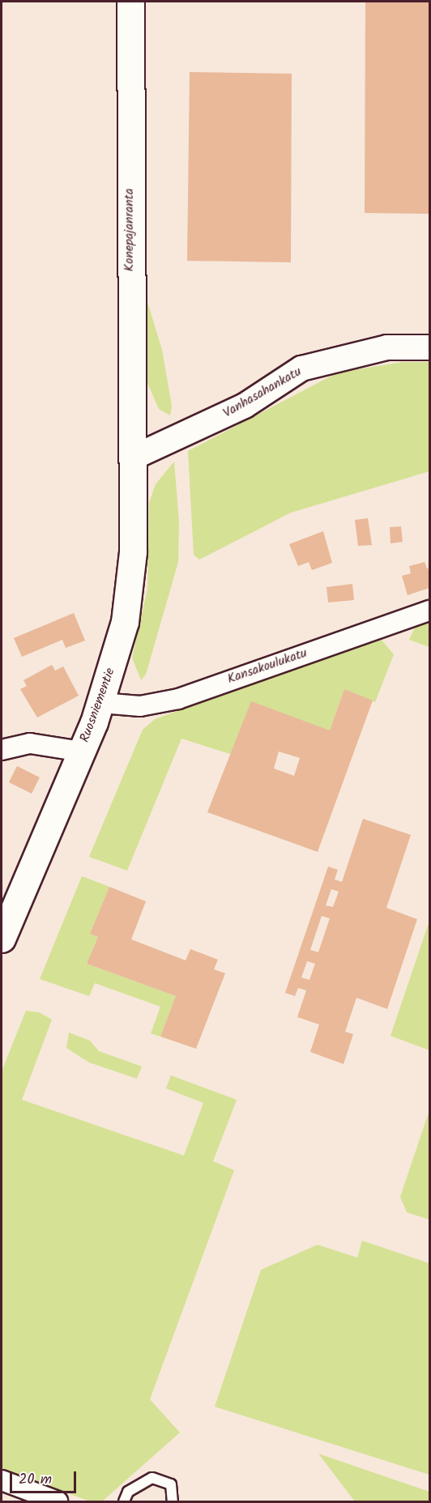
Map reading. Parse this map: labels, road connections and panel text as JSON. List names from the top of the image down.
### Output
{
  "streets": {
    "main road": ["Konepajanranta", "Ruosniementie"],
    "street": ["Vanhasahankatu", "Kansakoulukatu"]
  },
  "crossings": [
    ["Konepajanranta", "Vanhasahankatu"],
    ["Konepajanranta", "Ruosniementie"],
    ["Vanhasahankatu", "Ruosniementie"],
    ["Kansakoulukatu", "Ruosniementie"]
  ],
  "scale_bar": "20 m"
}
